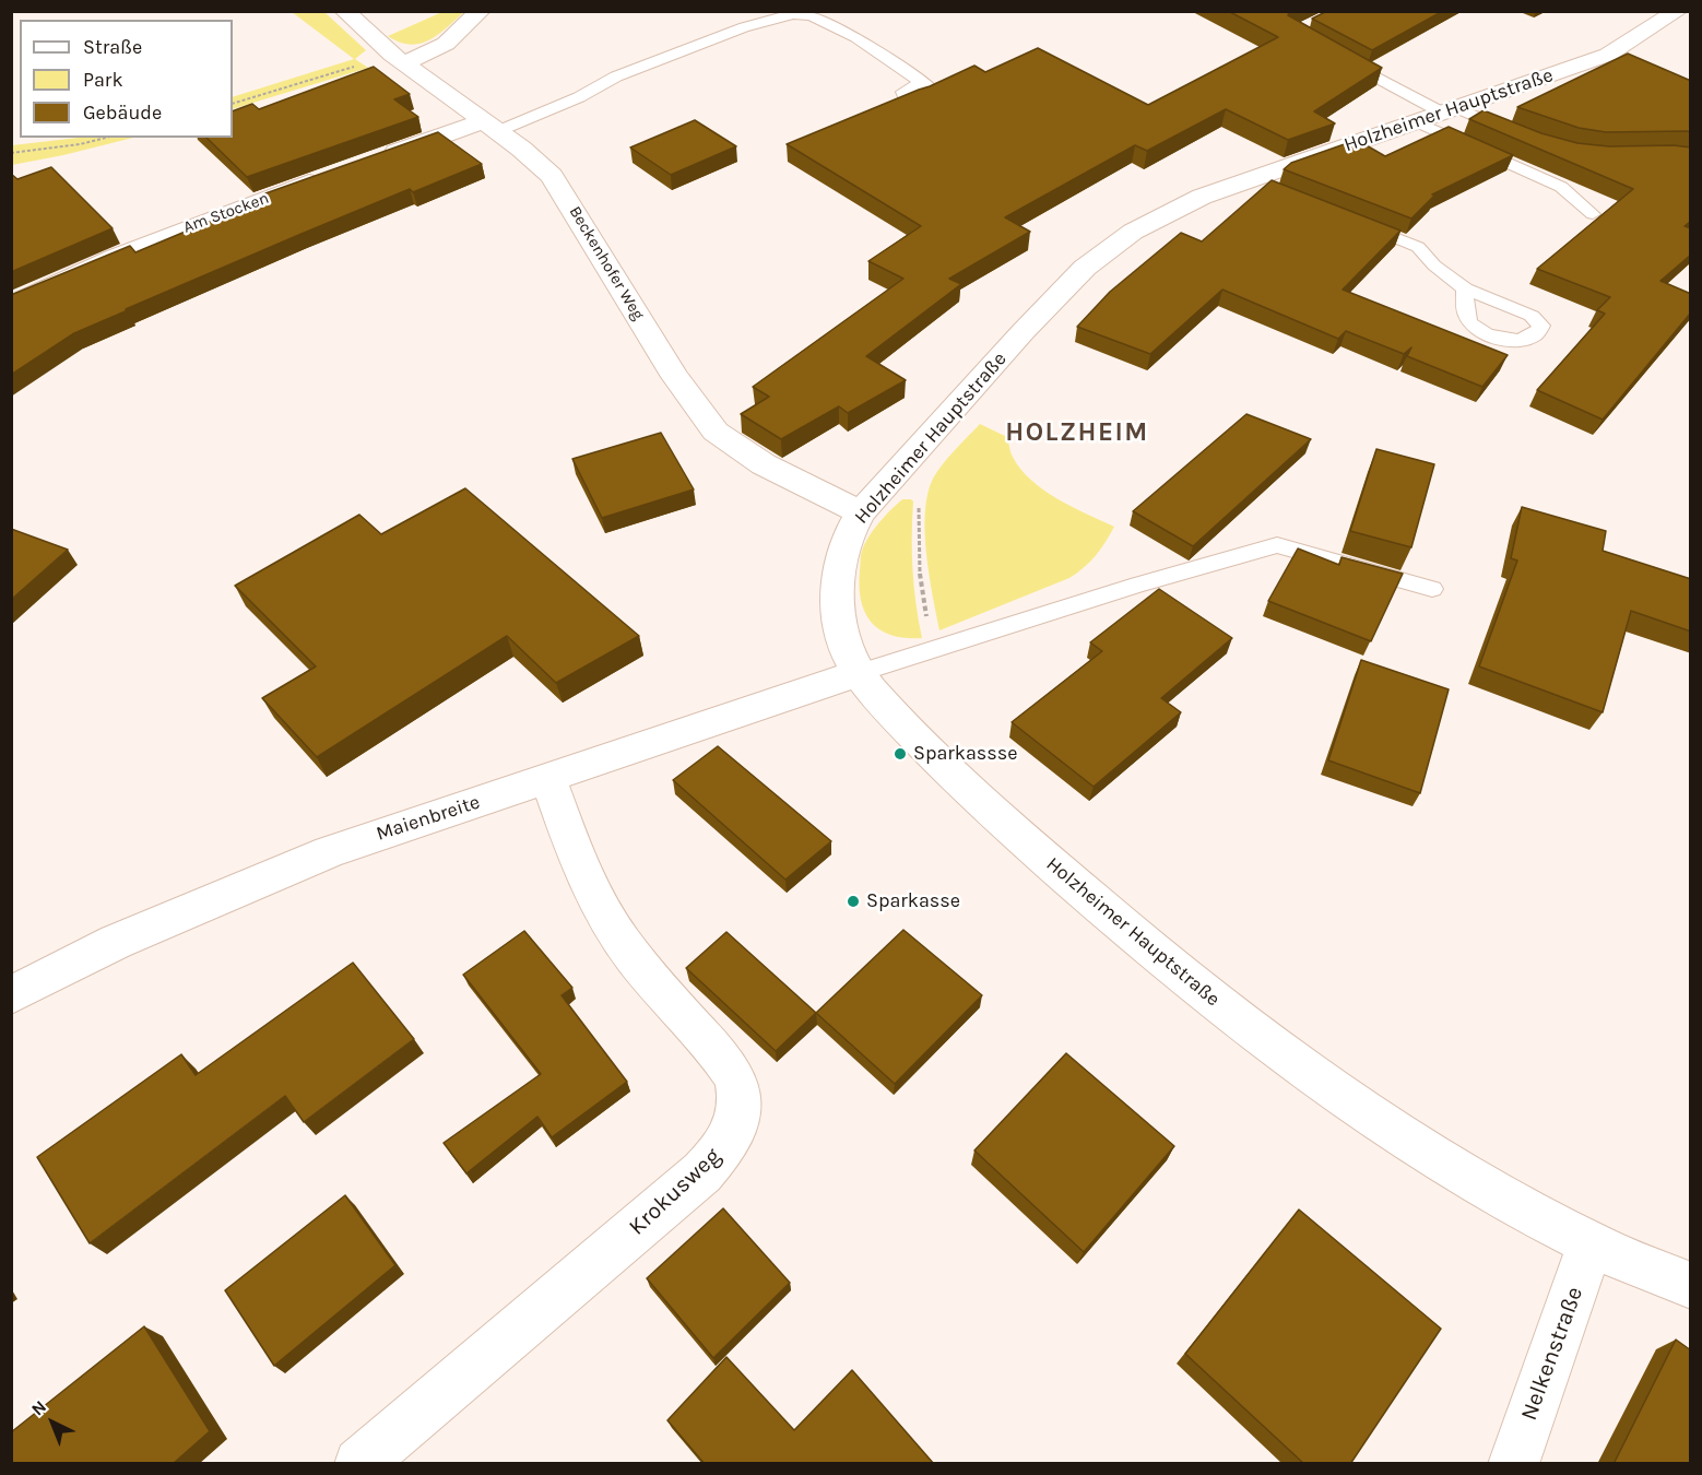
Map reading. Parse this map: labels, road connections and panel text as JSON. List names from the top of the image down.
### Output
{
  "streets": {
    "street": [
      "Holzheimer Hauptstraße",
      "Am Stocken",
      "Beckenhofer Weg",
      "Maienbreite",
      "Krokusweg",
      "Nelkenstraße"
    ]
  },
  "crossings": [
    ["Holzheimer Hauptstraße", "Beckenhofer Weg"],
    ["Holzheimer Hauptstraße", "Maienbreite"],
    ["Holzheimer Hauptstraße", "Nelkenstraße"],
    ["Maienbreite", "Krokusweg"]
  ],
  "districts": ["HOLZHEIM"],
  "places": ["Sparkassse", "Sparkasse"],
  "legend": ["Straße", "Park", "Gebäude"],
  "north": "top left"
}
